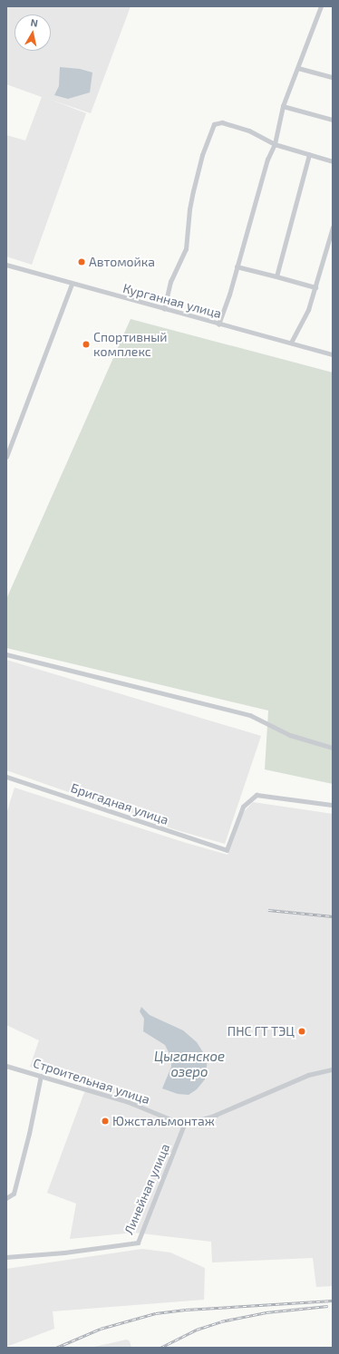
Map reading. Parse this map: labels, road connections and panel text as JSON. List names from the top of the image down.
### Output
{
  "streets": {
    "street": [
      "Курганная улица",
      "Бригадная улица",
      "Строительная улица",
      "Линейная улица"
    ]
  },
  "crossings": [
    ["Строительная улица", "Линейная улица"]
  ],
  "water": ["Цыганское озеро"],
  "places": [
    "Автомойка",
    "Спортивный комплекс",
    "ПНС ГТ ТЭЦ",
    "Южстальмонтаж"
  ],
  "north": "top"
}
